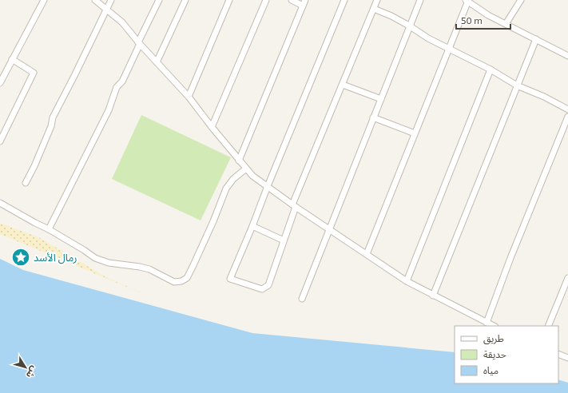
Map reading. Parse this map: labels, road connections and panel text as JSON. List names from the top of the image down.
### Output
{
  "places": {
    "place": ["رمال الأسد"]
  },
  "legend": ["طريق", "حديقة", "مياه"],
  "scale_bar": "50 m",
  "north": "bottom right"
}
